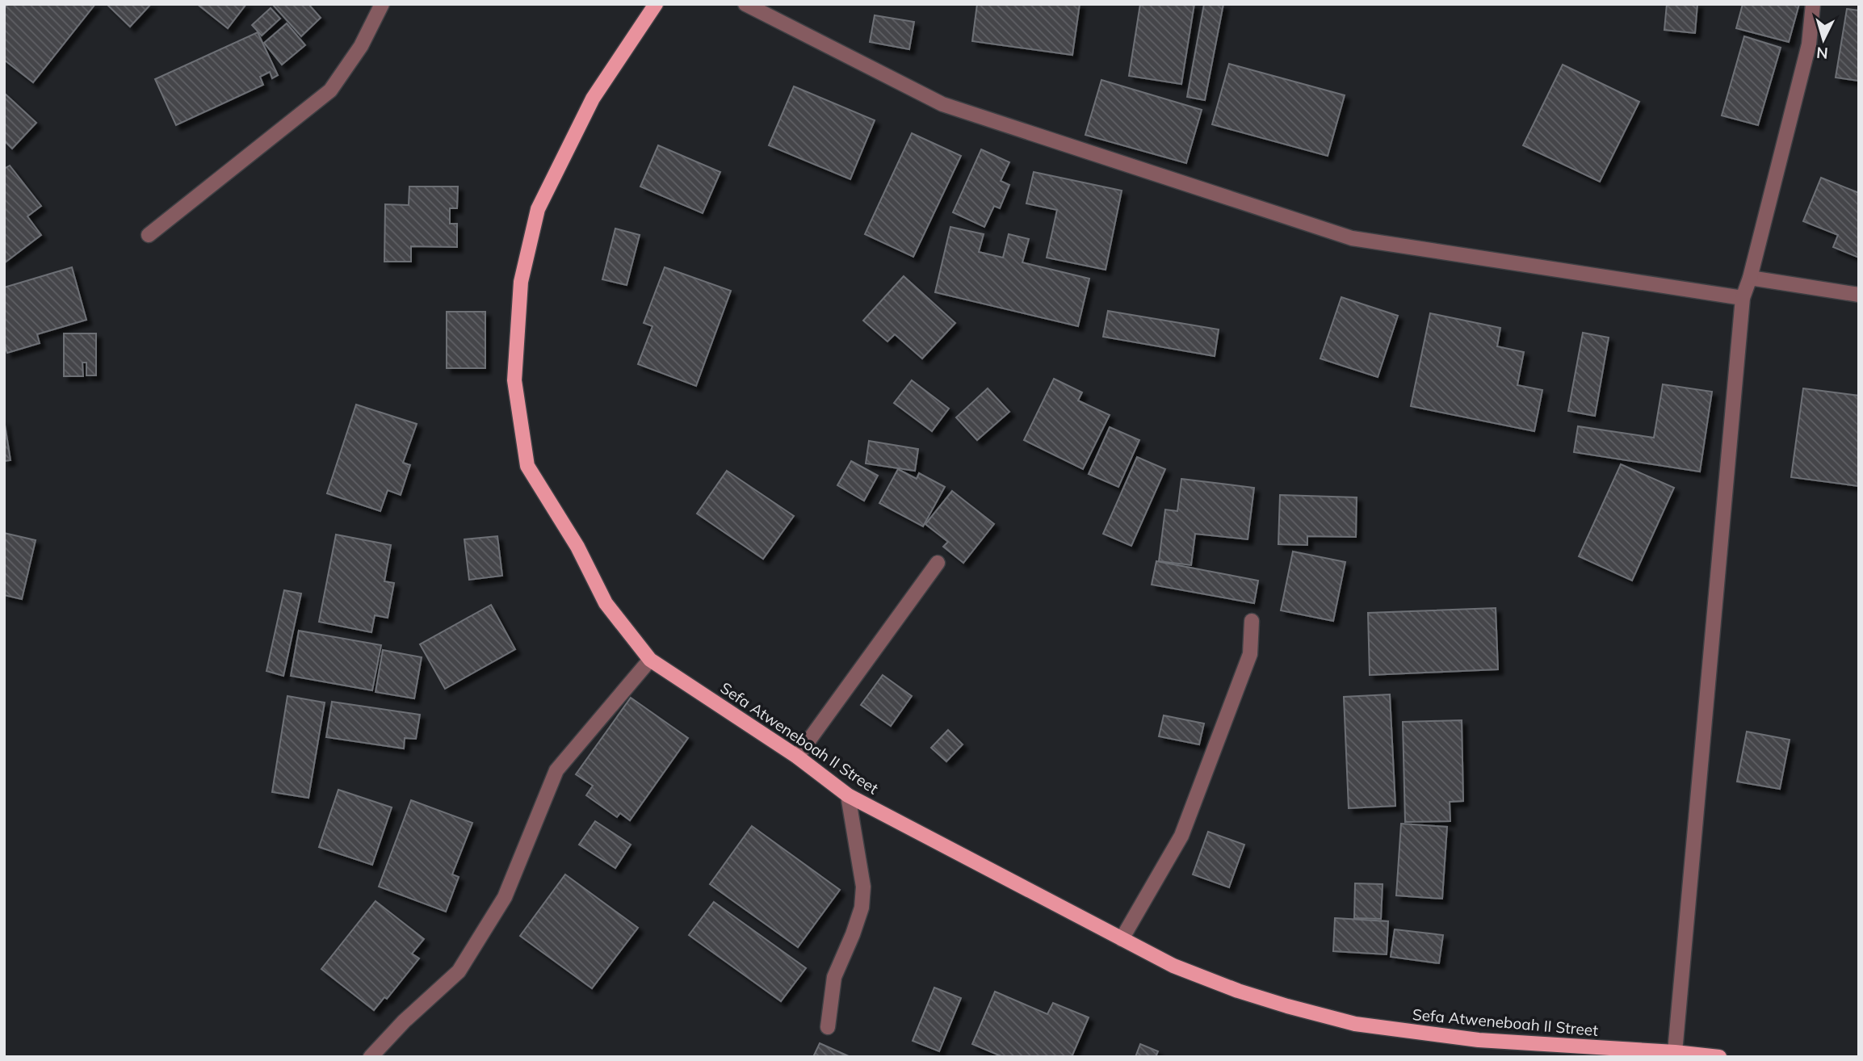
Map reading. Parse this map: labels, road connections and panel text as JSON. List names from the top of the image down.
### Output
{
  "streets": {
    "main road": ["Sefa Atweneboah II Street"]
  },
  "north": "bottom"
}
